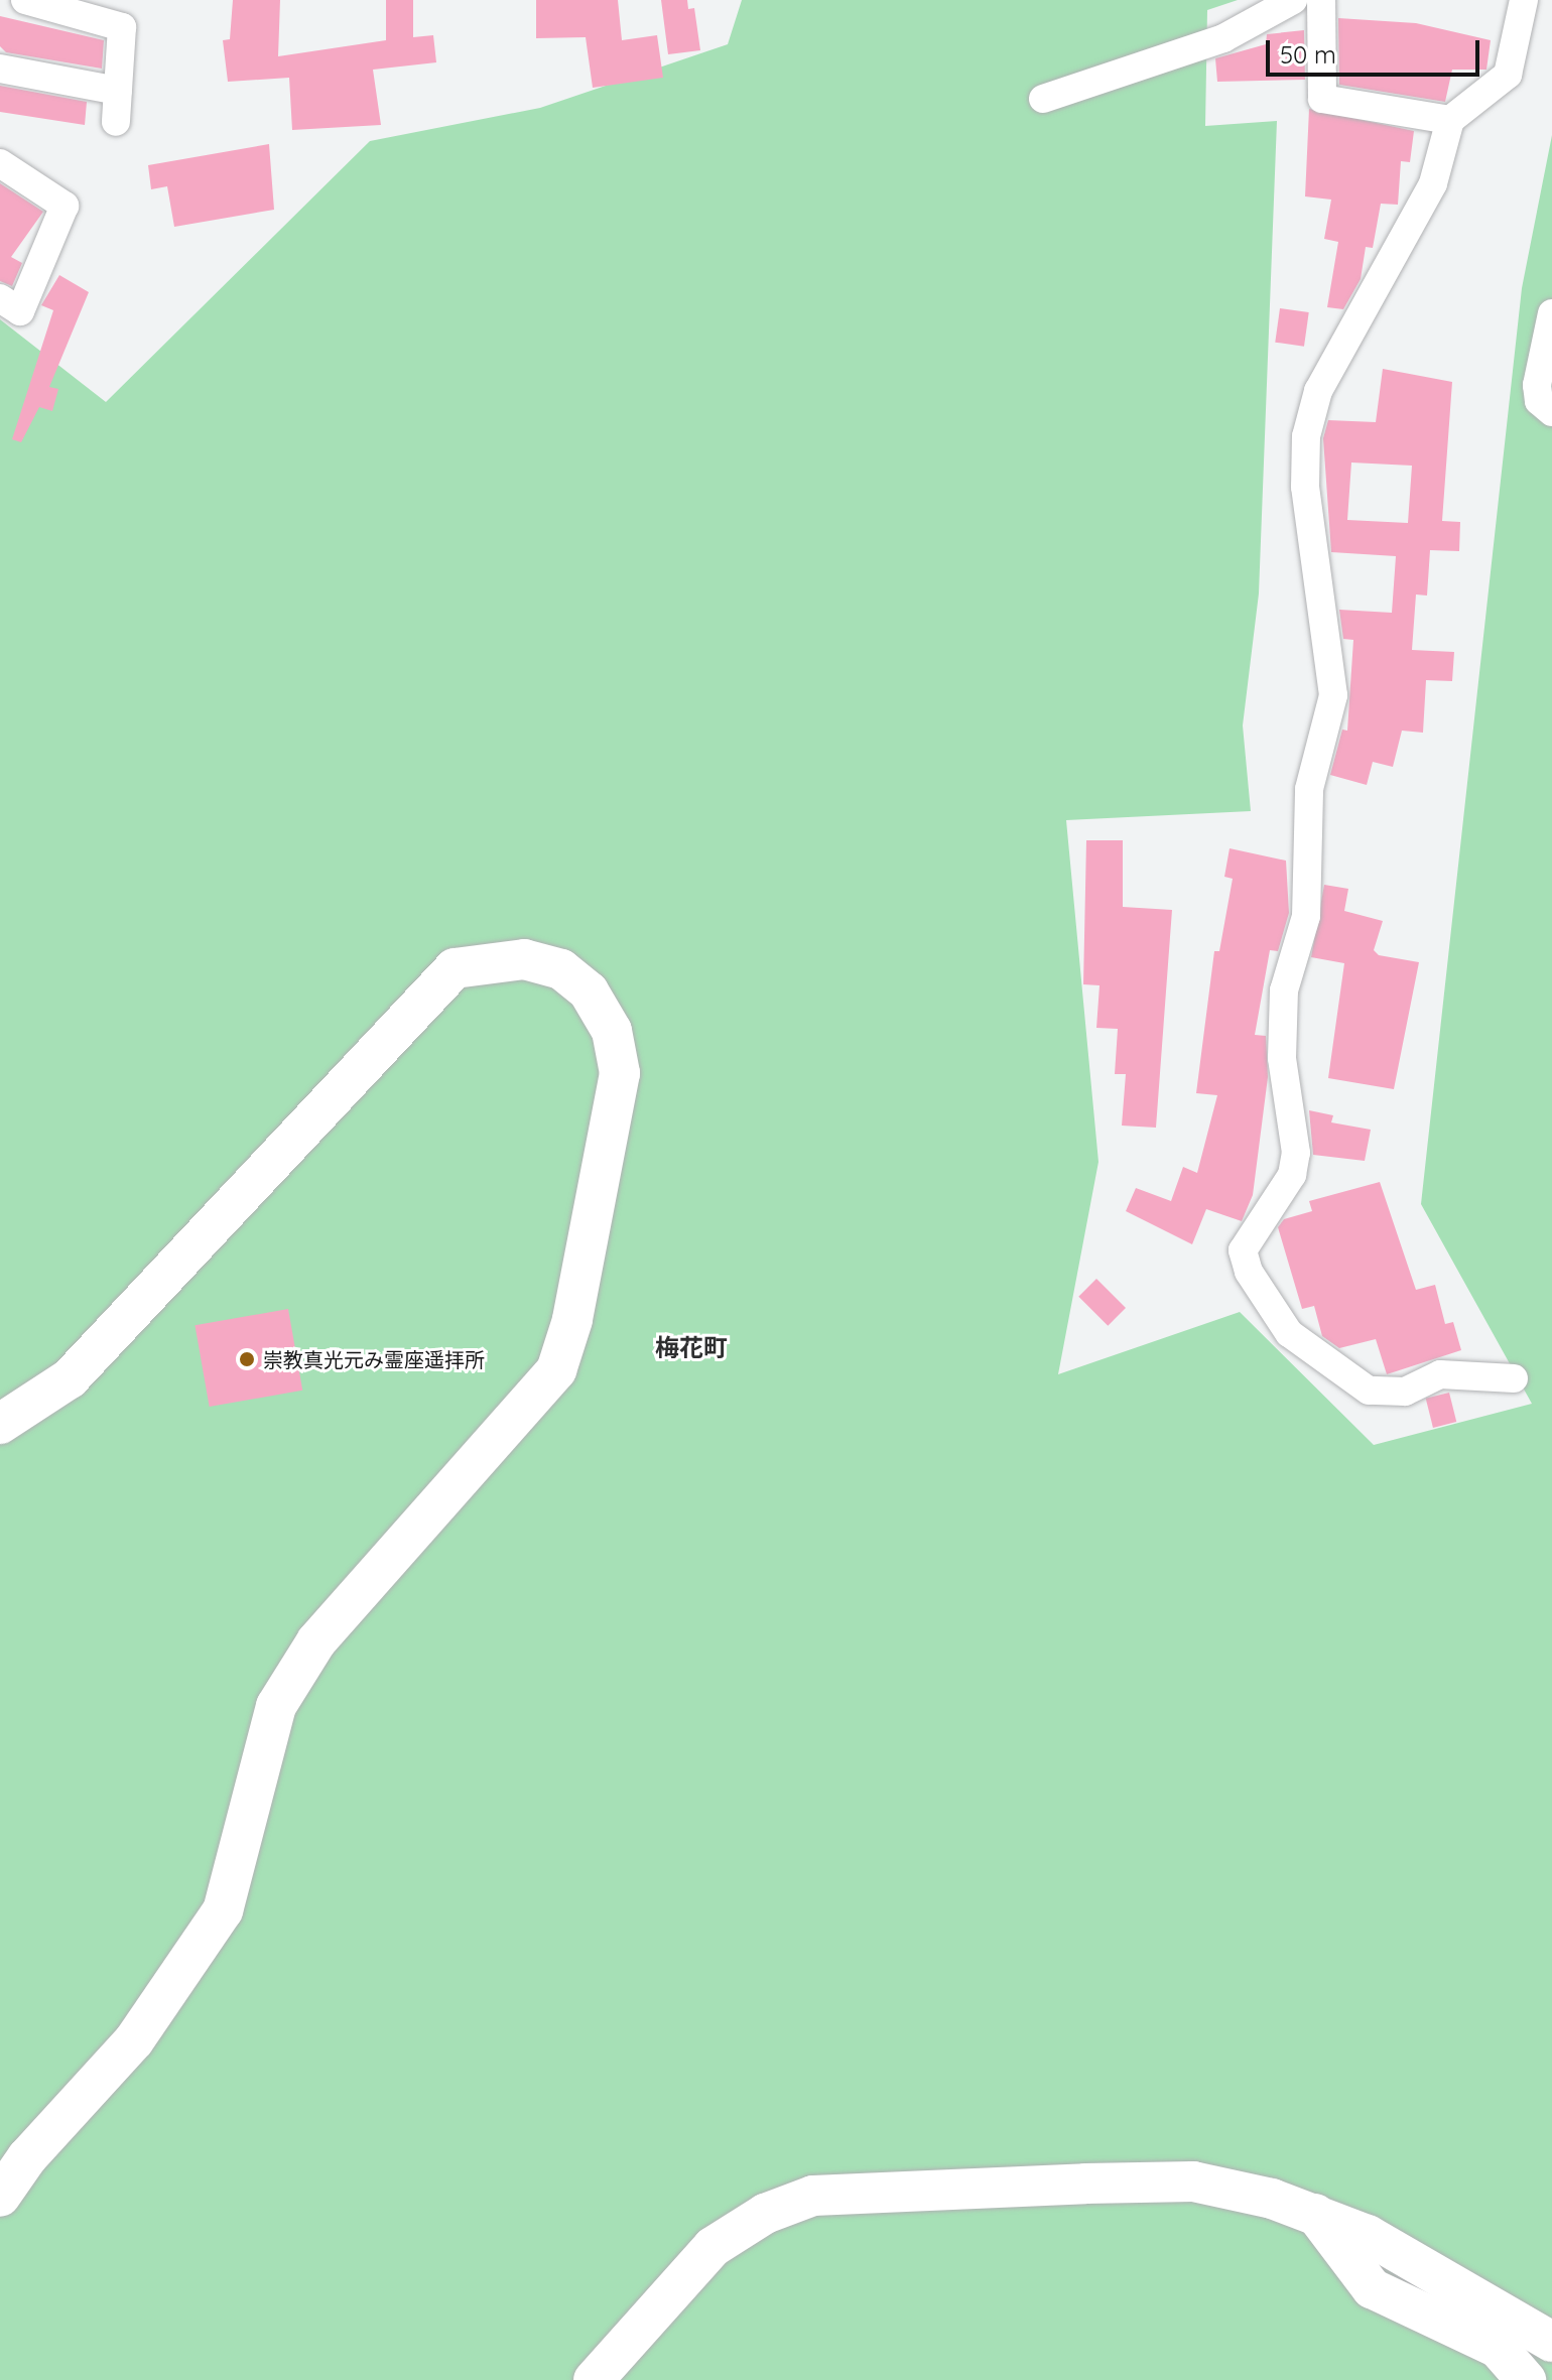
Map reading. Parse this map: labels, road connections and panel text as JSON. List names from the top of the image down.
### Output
{
  "districts": ["梅花町"],
  "places": ["崇教真光元み霊座遥拝所"],
  "scale_bar": "50 m"
}
